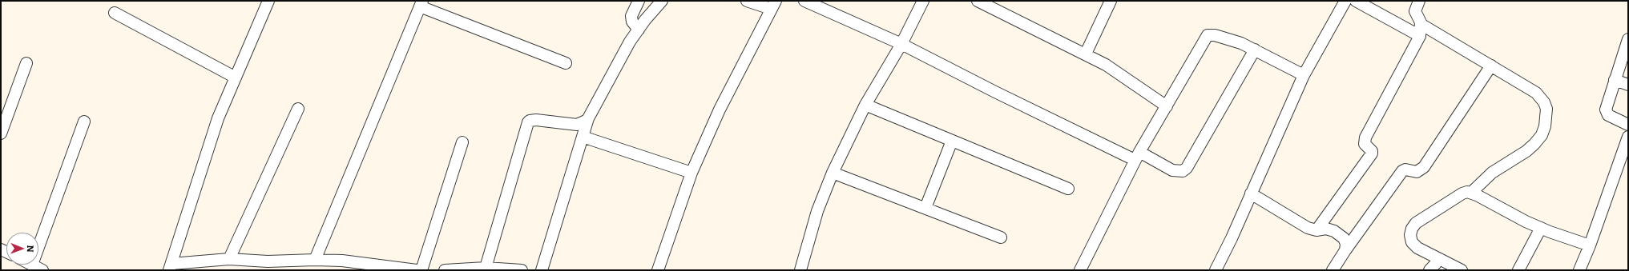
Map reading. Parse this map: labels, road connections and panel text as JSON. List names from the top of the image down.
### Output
{
  "north": "right"
}
